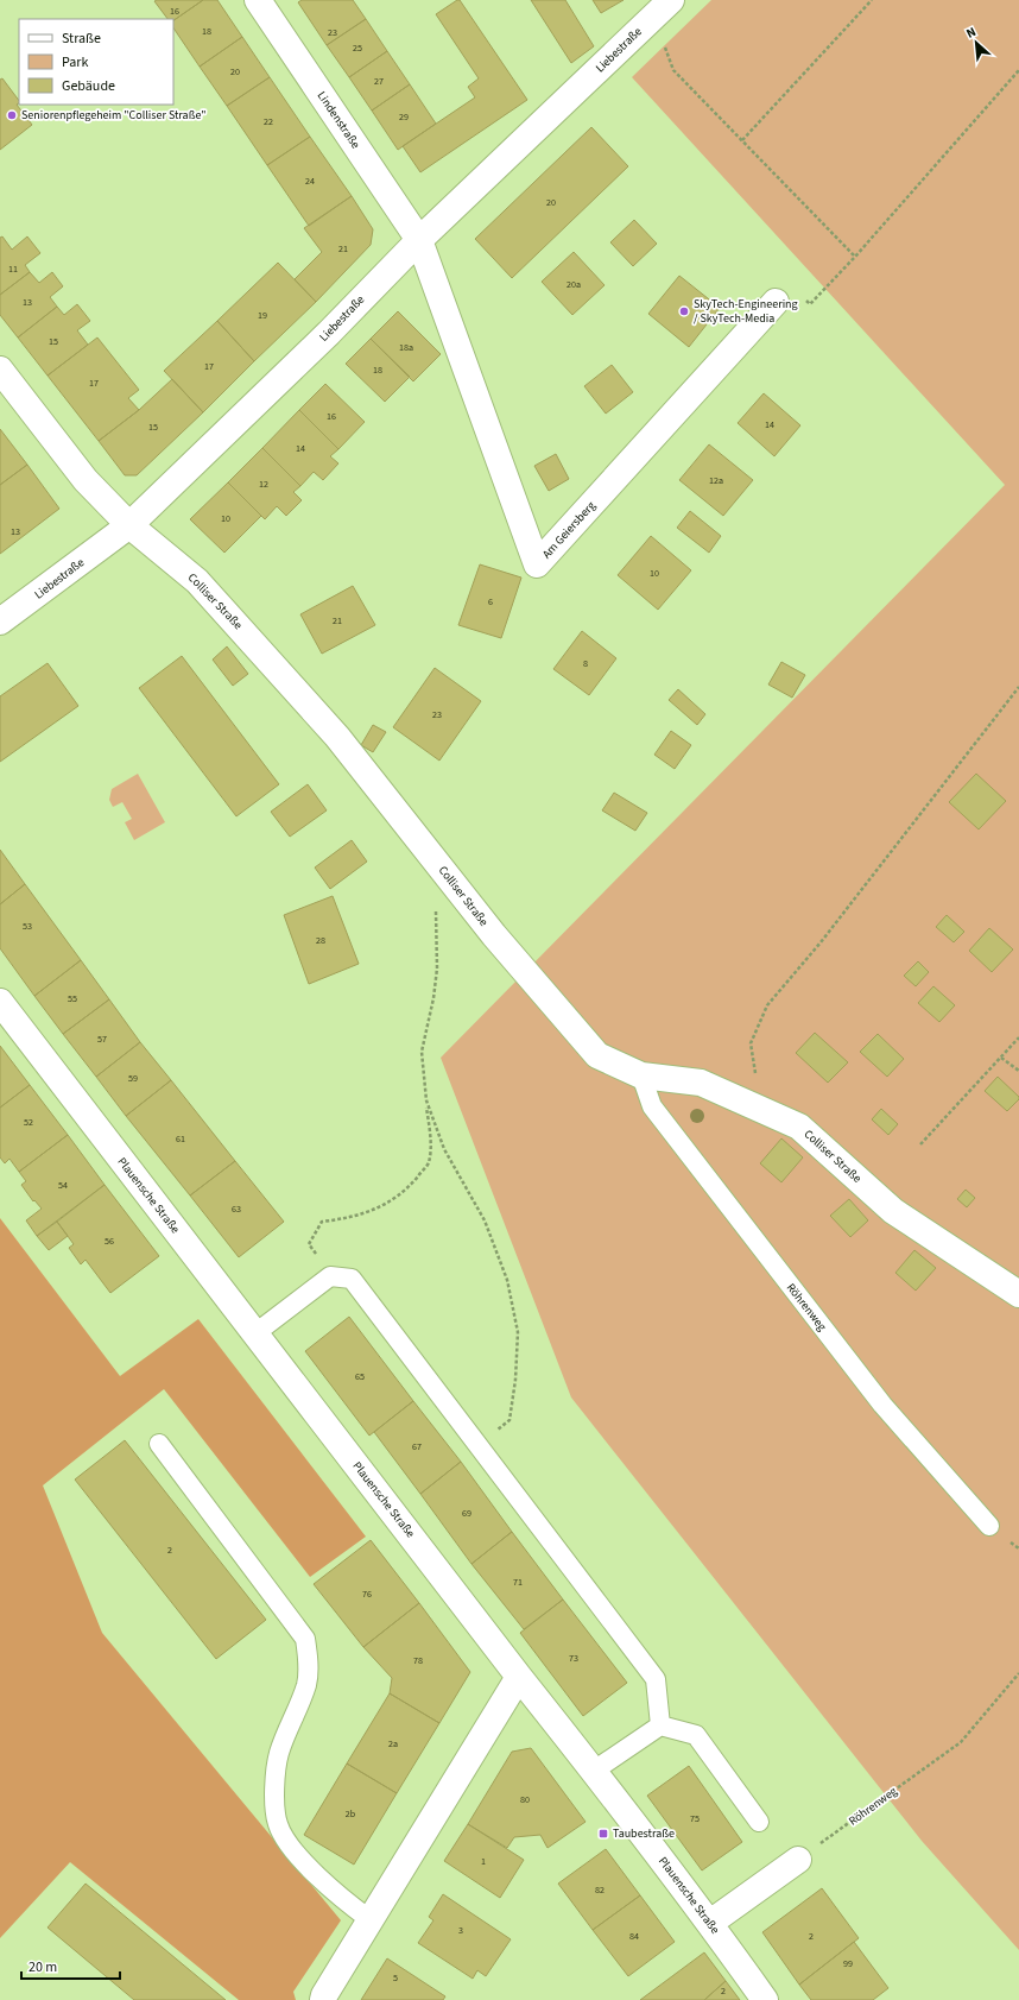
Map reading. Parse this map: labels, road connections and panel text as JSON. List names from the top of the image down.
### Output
{
  "streets": {
    "street": [
      "Liebestraße",
      "Lindenstraße",
      "Am Geiersberg",
      "Colliser Straße",
      "Plauensche Straße"
    ],
    "lane": ["Röhrenweg"]
  },
  "crossings": [
    ["Liebestraße", "Lindenstraße"],
    ["Liebestraße", "Am Geiersberg"],
    ["Liebestraße", "Colliser Straße"],
    ["Lindenstraße", "Am Geiersberg"],
    ["Colliser Straße", "Röhrenweg"]
  ],
  "places": {
    "other": ["Seniorenpflegeheim \"Colliser Straße\"", "SkyTech-Engineering / SkyTech-Media"],
    "transit": ["Taubestraße"]
  },
  "house_numbers": [
    "16",
    "18",
    "23",
    "25",
    "20",
    "27",
    "29",
    "22",
    "24",
    "20",
    "21",
    "11",
    "20a",
    "13",
    "19",
    "15",
    "18a",
    "17",
    "18",
    "17",
    "16",
    "14",
    "15",
    "14",
    "12a",
    "12",
    "10",
    "13",
    "10",
    "6",
    "21",
    "8",
    "23",
    "53",
    "28",
    "55",
    "57",
    "59",
    "52",
    "61",
    "54",
    "63",
    "56",
    "65",
    "67",
    "69",
    "2",
    "71",
    "76",
    "73",
    "78",
    "2a",
    "80",
    "2b",
    "75",
    "1",
    "82",
    "3",
    "84",
    "2",
    "99",
    "5",
    "2"
  ],
  "legend": ["Straße", "Park", "Gebäude"],
  "scale_bar": "20 m",
  "north": "top left"
}
